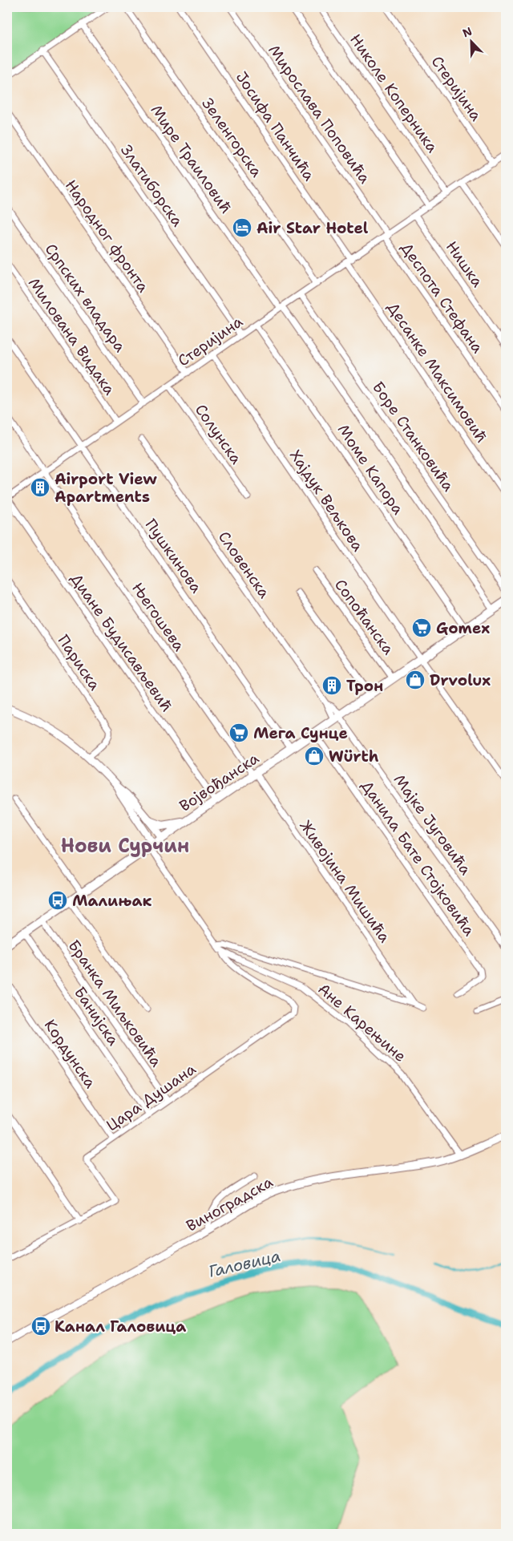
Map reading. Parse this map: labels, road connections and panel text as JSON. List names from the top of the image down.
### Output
{
  "streets": {
    "main road": ["Војвођанска"],
    "street": [
      "Стеријина",
      "Николе Коперника",
      "Мирослава Поповића",
      "Јосифа Панчића",
      "Зеленгорска",
      "Мире Траиловић",
      "Златиборска",
      "Народног фронта",
      "Нишка",
      "Српских владара",
      "Деспота Стефана",
      "Милована Видака",
      "Десанке Максимовић",
      "Солунска",
      "Боре Станковића",
      "Моме Капора",
      "Хајдук Вељкова",
      "Пушкинова",
      "Словенска",
      "Његошева",
      "Сопоћанска",
      "Диане Будисављевић",
      "Париска",
      "Мајке Југовића",
      "Данила Бате Стојковића",
      "Живојина Мишића",
      "Бранка Миљковића",
      "Банијска",
      "Ане Карењине",
      "Кордунска",
      "Цара Душана",
      "Виноградска"
    ]
  },
  "crossings": [
    ["Стеријина", "Николе Коперника"],
    ["Стеријина", "Мирослава Поповића"],
    ["Стеријина", "Јосифа Панчића"],
    ["Стеријина", "Зеленгорска"],
    ["Стеријина", "Мире Траиловић"],
    ["Стеријина", "Златиборска"],
    ["Стеријина", "Народног фронта"],
    ["Стеријина", "Нишка"],
    ["Стеријина", "Српских владара"],
    ["Стеријина", "Деспота Стефана"],
    ["Стеријина", "Милована Видака"],
    ["Стеријина", "Десанке Максимовић"],
    ["Стеријина", "Солунска"],
    ["Стеријина", "Боре Станковића"],
    ["Стеријина", "Моме Капора"],
    ["Стеријина", "Хајдук Вељкова"],
    ["Стеријина", "Пушкинова"],
    ["Стеријина", "Његошева"],
    ["Стеријина", "Диане Будисављевић"],
    ["Мирослава Поповића", "Деспота Стефана"],
    ["Јосифа Панчића", "Десанке Максимовић"],
    ["Мире Траиловић", "Војвођанска"],
    ["Моме Капора", "Војвођанска"],
    ["Хајдук Вељкова", "Војвођанска"],
    ["Пушкинова", "Војвођанска"],
    ["Словенска", "Војвођанска"],
    ["Словенска", "Мајке Југовића"],
    ["Његошева", "Војвођанска"],
    ["Његошева", "Живојина Мишића"],
    ["Сопоћанска", "Војвођанска"],
    ["Диане Будисављевић", "Војвођанска"],
    ["Војвођанска", "Мајке Југовића"],
    ["Војвођанска", "Данила Бате Стојковића"],
    ["Војвођанска", "Живојина Мишића"],
    ["Војвођанска", "Бранка Миљковића"],
    ["Војвођанска", "Банијска"],
    ["Војвођанска", "Ане Карењине"],
    ["Живојина Мишића", "Ане Карењине"],
    ["Бранка Миљковића", "Цара Душана"],
    ["Банијска", "Цара Душана"],
    ["Ане Карењине", "Цара Душана"],
    ["Ане Карењине", "Виноградска"],
    ["Кордунска", "Цара Душана"]
  ],
  "districts": ["Нови Сурчин"],
  "water": ["Галовица"],
  "places": {
    "hotel": ["Air Star Hotel"],
    "building": ["Airport View Apartments", "Трон"],
    "supermarket": ["Gomex", "Мега Сунце"],
    "shop": ["Drvolux", "Würth"],
    "bus stop": ["Малињак", "Канал Галовица"]
  },
  "north": "top left"
}
